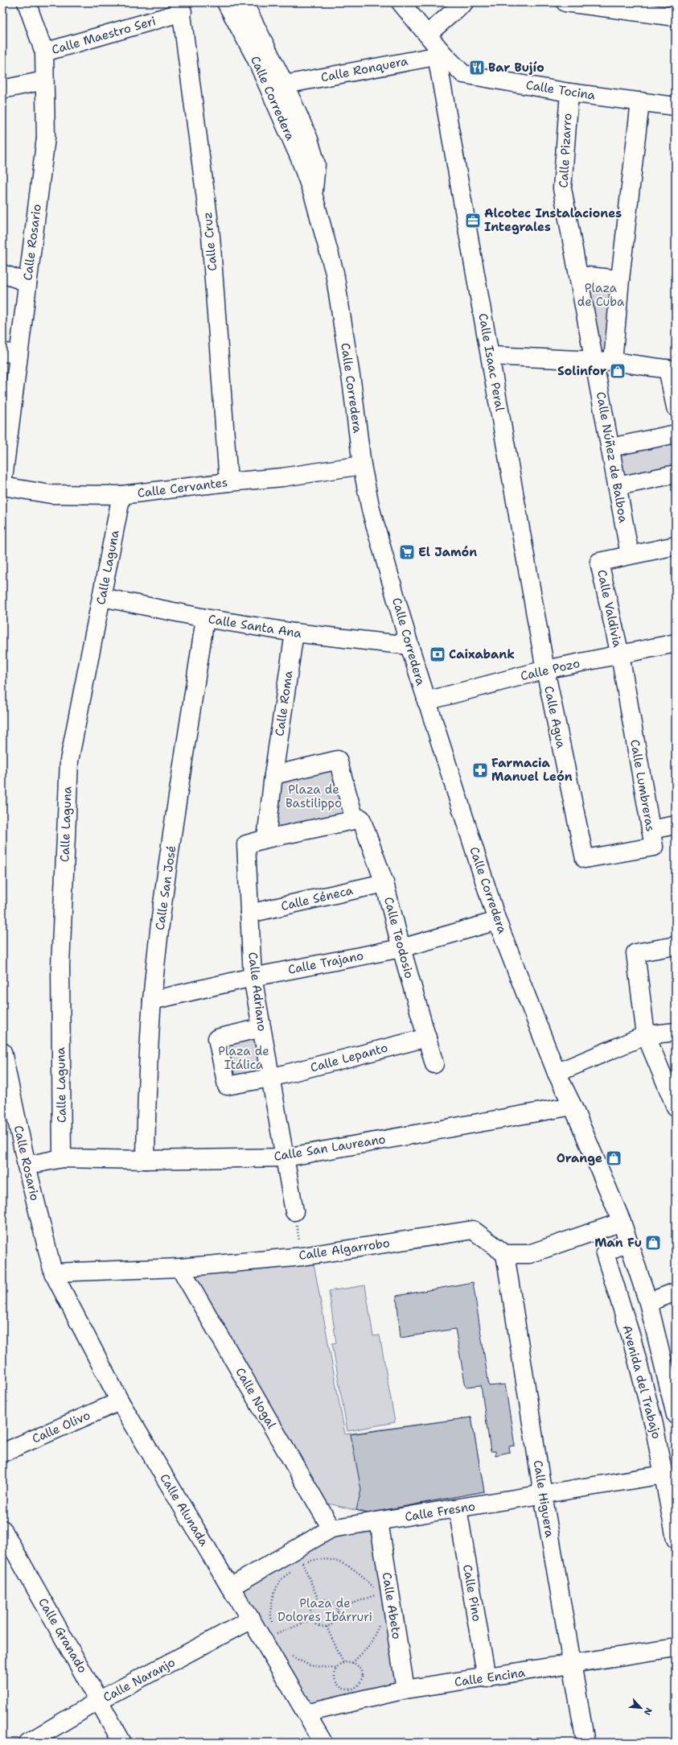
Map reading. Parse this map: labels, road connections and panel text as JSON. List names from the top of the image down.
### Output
{
  "streets": {
    "street": [
      "Calle Maestro Seri",
      "Calle Ronquera",
      "Calle Tocina",
      "Calle Corredera",
      "Calle Pizarro",
      "Calle Cruz",
      "Calle Rosario",
      "Calle Isaac Peral",
      "Calle Núñez de Balboa",
      "Calle Cervantes",
      "Calle Laguna",
      "Calle Valdivia",
      "Calle Santa Ana",
      "Calle Pozo",
      "Calle Roma",
      "Calle Agua",
      "Calle Lumbreras",
      "Calle San José",
      "Calle Séneca",
      "Calle Teodosio",
      "Calle Trajano",
      "Calle Adriano",
      "Calle Lepanto",
      "Calle San Laureano",
      "Calle Algarrobo",
      "Avenida del Trabajo",
      "Calle Nogal",
      "Calle Olivo",
      "Calle Higuera",
      "Calle Alunada",
      "Calle Fresno",
      "Calle Pino",
      "Calle Abeto",
      "Calle Granado",
      "Calle Encina",
      "Calle Naranjo"
    ]
  },
  "crossings": [
    ["Calle Maestro Seri", "Calle Cruz"],
    ["Calle Maestro Seri", "Calle Rosario"],
    ["Calle Ronquera", "Calle Tocina"],
    ["Calle Ronquera", "Calle Corredera"],
    ["Calle Ronquera", "Calle Isaac Peral"],
    ["Calle Tocina", "Calle Pizarro"],
    ["Calle Tocina", "Calle Isaac Peral"],
    ["Calle Corredera", "Calle Cervantes"],
    ["Calle Corredera", "Calle Santa Ana"],
    ["Calle Corredera", "Calle Pozo"],
    ["Calle Corredera", "Calle Trajano"],
    ["Calle Corredera", "Avenida del Trabajo"],
    ["Calle Pizarro", "Calle Núñez de Balboa"],
    ["Calle Cruz", "Calle Cervantes"],
    ["Calle Rosario", "Calle Cervantes"],
    ["Calle Rosario", "Calle San Laureano"],
    ["Calle Rosario", "Calle Algarrobo"],
    ["Calle Rosario", "Calle Alunada"],
    ["Calle Isaac Peral", "Calle Pozo"],
    ["Calle Isaac Peral", "Calle Agua"],
    ["Calle Núñez de Balboa", "Calle Valdivia"],
    ["Calle Cervantes", "Calle Laguna"],
    ["Calle Laguna", "Calle Santa Ana"],
    ["Calle Laguna", "Calle San Laureano"],
    ["Calle Valdivia", "Calle Pozo"],
    ["Calle Valdivia", "Calle Lumbreras"],
    ["Calle Santa Ana", "Calle Roma"],
    ["Calle Santa Ana", "Calle San José"],
    ["Calle Pozo", "Calle Agua"],
    ["Calle Pozo", "Calle Lumbreras"],
    ["Calle Agua", "Calle Lumbreras"],
    ["Calle San José", "Calle Trajano"],
    ["Calle San José", "Calle San Laureano"],
    ["Calle Séneca", "Calle Teodosio"],
    ["Calle Séneca", "Calle Adriano"],
    ["Calle Teodosio", "Calle Trajano"],
    ["Calle Teodosio", "Calle Lepanto"],
    ["Calle Trajano", "Calle Adriano"],
    ["Calle Adriano", "Calle Lepanto"],
    ["Calle Adriano", "Calle San Laureano"],
    ["Calle San Laureano", "Avenida del Trabajo"],
    ["Calle Algarrobo", "Calle Nogal"],
    ["Calle Algarrobo", "Calle Higuera"],
    ["Calle Algarrobo", "Calle Alunada"],
    ["Avenida del Trabajo", "Calle Fresno"],
    ["Calle Nogal", "Calle Fresno"],
    ["Calle Olivo", "Calle Alunada"],
    ["Calle Higuera", "Calle Fresno"],
    ["Calle Higuera", "Calle Encina"],
    ["Calle Alunada", "Calle Fresno"],
    ["Calle Alunada", "Calle Encina"],
    ["Calle Alunada", "Calle Naranjo"],
    ["Calle Fresno", "Calle Pino"],
    ["Calle Fresno", "Calle Abeto"],
    ["Calle Pino", "Calle Encina"],
    ["Calle Abeto", "Calle Encina"],
    ["Calle Granado", "Calle Naranjo"]
  ],
  "parks": [
    "Plaza de Cuba",
    "Plaza de Bastilippo",
    "Plaza de Itálica",
    "Plaza de Dolores Ibárruri"
  ],
  "places": {
    "restaurant": ["Bar Bujío"],
    "office": ["Alcotec Instalaciones Integrales"],
    "shop": ["Solinfor", "Orange", "Man Fu"],
    "supermarket": ["El Jamón"],
    "bank": ["Caixabank"],
    "pharmacy": ["Farmacia Manuel León"]
  },
  "north": "bottom right"
}
